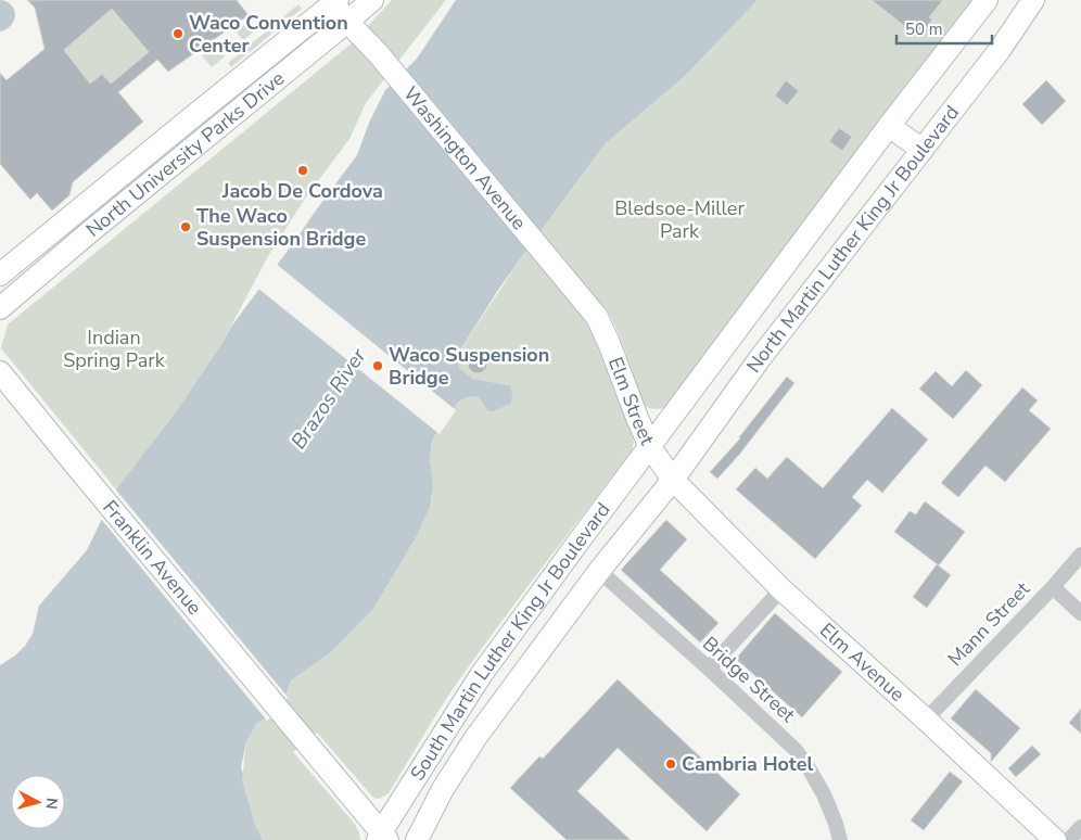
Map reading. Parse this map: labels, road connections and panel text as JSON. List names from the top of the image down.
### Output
{
  "streets": {
    "main road": [
      "North University Parks Drive",
      "Washington Avenue",
      "North Martin Luther King Jr Boulevard",
      "Elm Street",
      "Franklin Avenue",
      "South Martin Luther King Jr Boulevard",
      "Elm Avenue"
    ],
    "street": ["Mann Street", "Bridge Street"]
  },
  "crossings": [
    ["North University Parks Drive", "Washington Avenue"],
    ["Washington Avenue", "Elm Street"],
    ["North Martin Luther King Jr Boulevard", "Elm Street"],
    ["North Martin Luther King Jr Boulevard", "South Martin Luther King Jr Boulevard"],
    ["North Martin Luther King Jr Boulevard", "Elm Avenue"],
    ["Elm Street", "South Martin Luther King Jr Boulevard"],
    ["Elm Street", "Elm Avenue"],
    ["Franklin Avenue", "South Martin Luther King Jr Boulevard"],
    ["Mann Street", "Elm Avenue"],
    ["South Martin Luther King Jr Boulevard", "Elm Avenue"],
    ["South Martin Luther King Jr Boulevard", "Bridge Street"]
  ],
  "water": ["Brazos River"],
  "parks": ["Bledsoe-Miller Park", "Indian Spring Park"],
  "places": [
    "Waco Convention Center",
    "Jacob De Cordova",
    "The Waco Suspension Bridge",
    "Waco Suspension Bridge",
    "Cambria Hotel"
  ],
  "scale_bar": "50 m",
  "north": "right"
}
